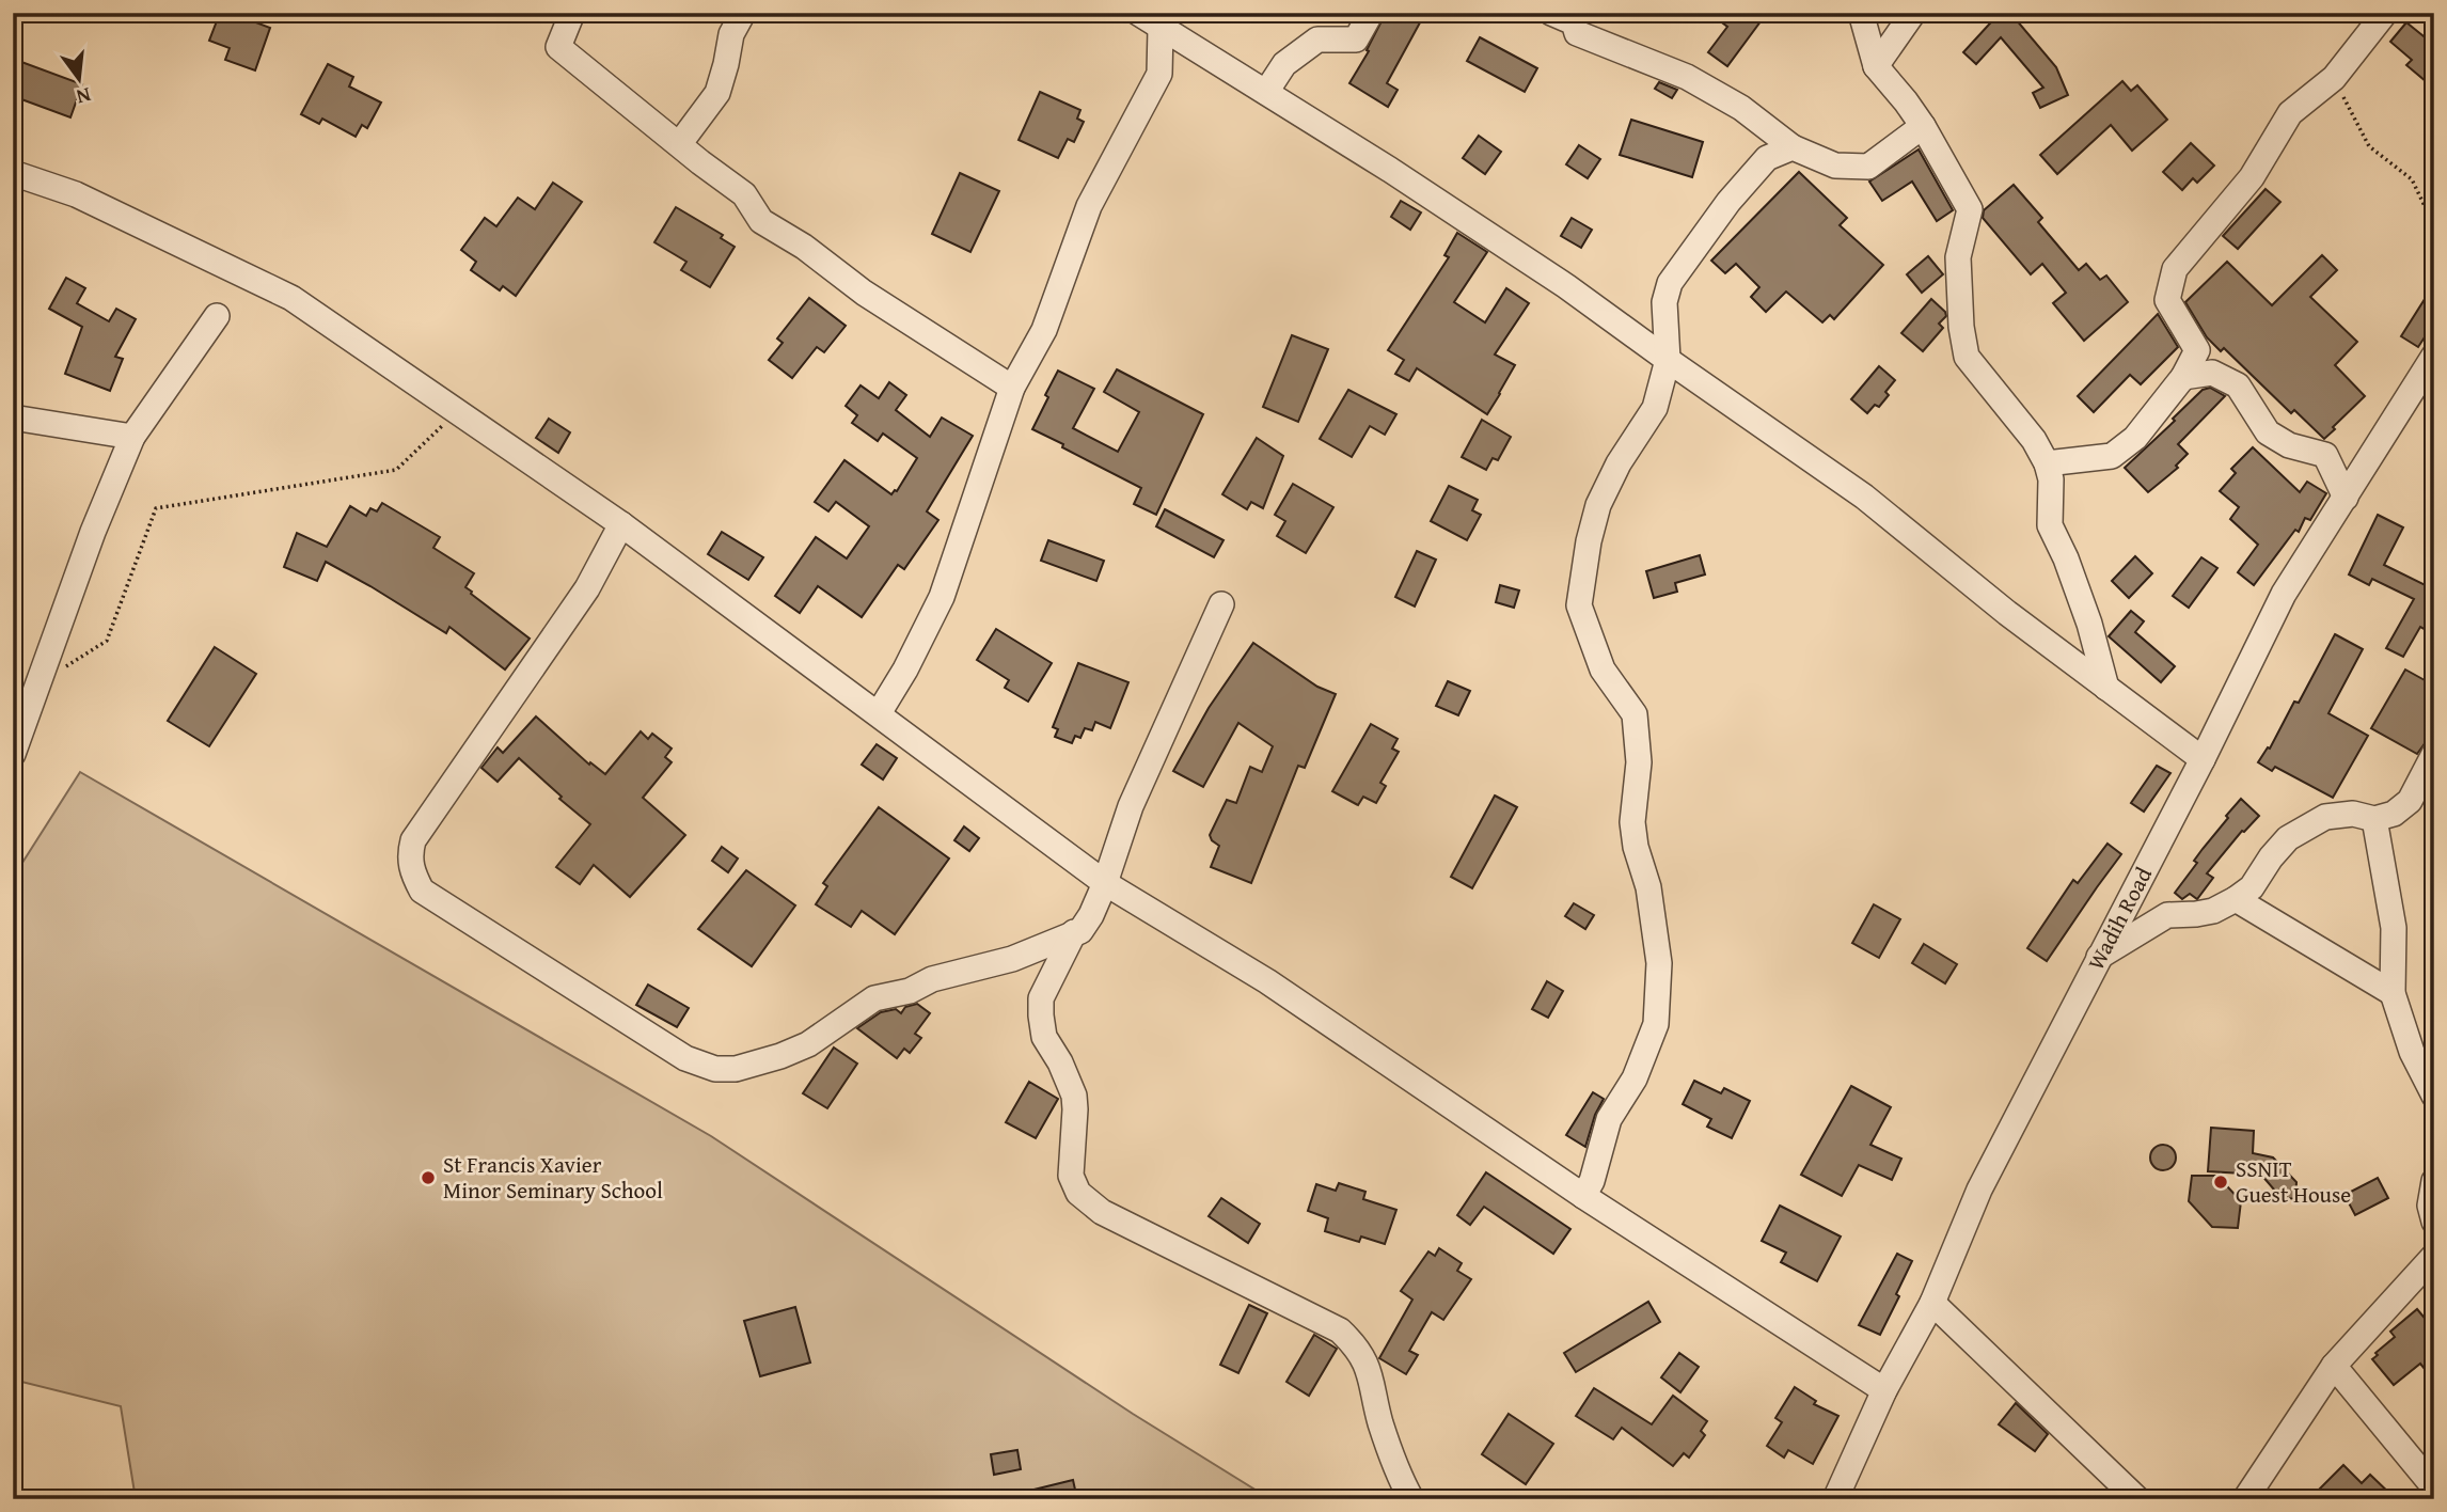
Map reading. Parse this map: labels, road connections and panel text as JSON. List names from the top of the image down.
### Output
{
  "streets": {
    "street": ["Wadih Road"]
  },
  "places": ["St Francis Xavier Minor Seminary School", "SSNIT Guest House"],
  "north": "bottom"
}
